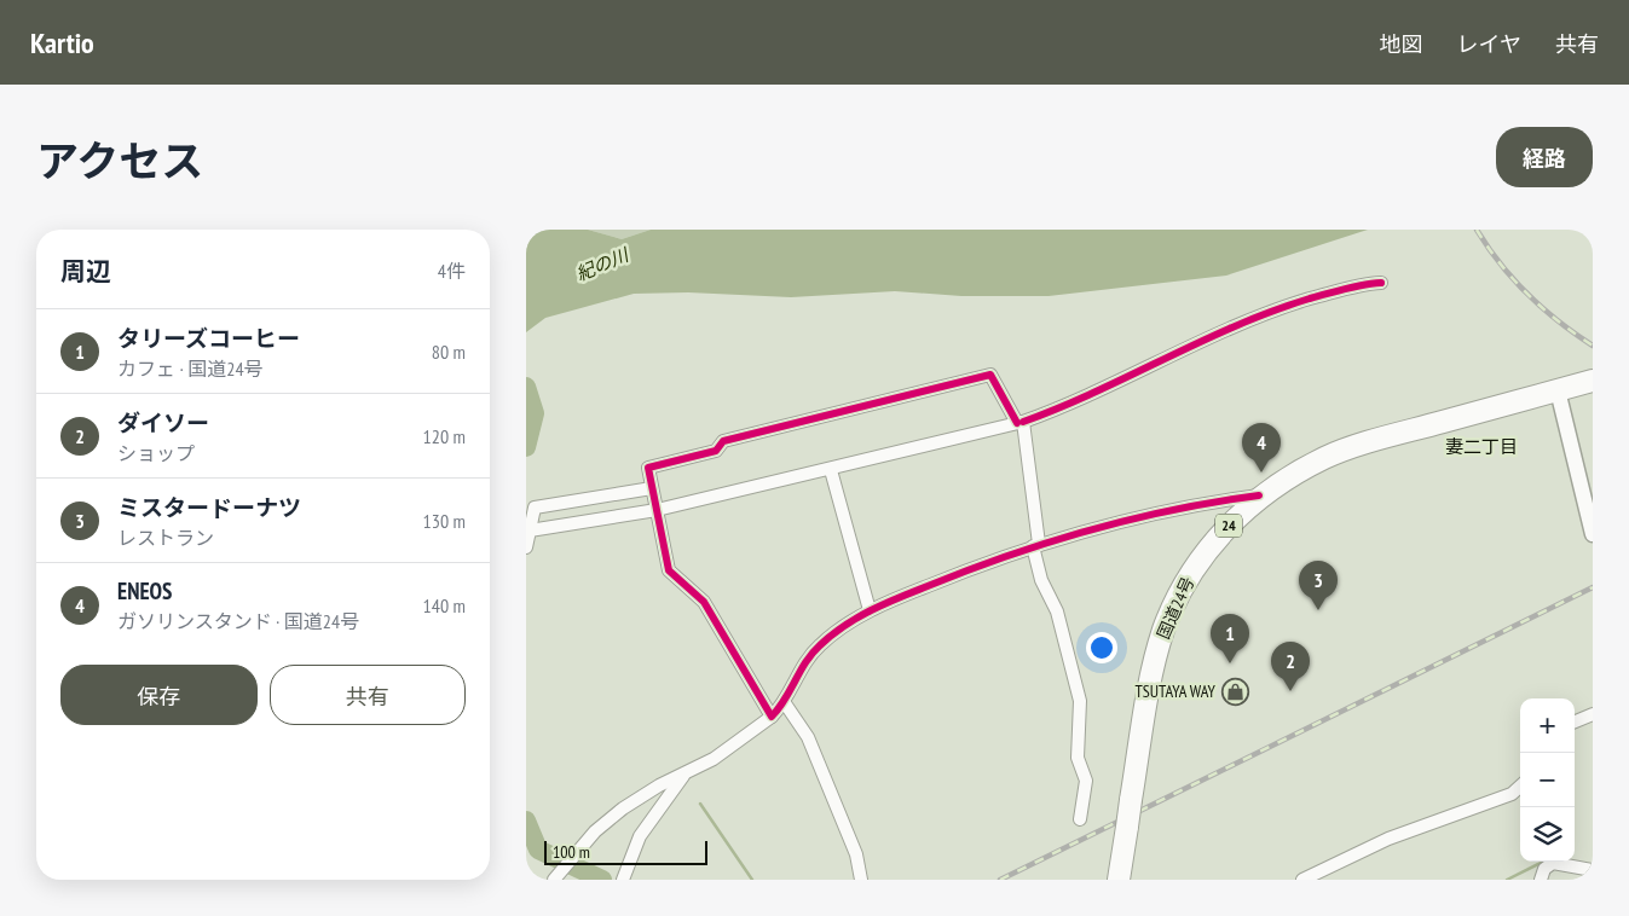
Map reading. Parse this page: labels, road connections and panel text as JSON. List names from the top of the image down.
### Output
{
  "streets": {
    "highway": ["24", "国道24号"]
  },
  "districts": ["妻二丁目"],
  "water": ["紀の川"],
  "places": {
    "shop": ["TSUTAYA WAY"]
  },
  "scale_bar": "100 m",
  "page": {
    "header": "Kartio",
    "nav": ["地図", "レイヤ", "共有"],
    "title": "アクセス",
    "buttons": [
      "経路",
      ["保存", "共有"]
    ],
    "heading": ["周辺", "4件"],
    "list": [
      {
        "mark": "1",
        "name": "タリーズコーヒー",
        "note": "カフェ · 国道24号",
        "value": "80 m"
      },
      {
        "mark": "2",
        "name": "ダイソー",
        "note": "ショップ",
        "value": "120 m"
      },
      {
        "mark": "3",
        "name": "ミスタードーナツ",
        "note": "レストラン",
        "value": "130 m"
      },
      {
        "mark": "4",
        "name": "ENEOS",
        "note": "ガソリンスタンド · 国道24号",
        "value": "140 m"
      }
    ],
    "pins": [
      "4",
      "3",
      "1",
      "2"
    ],
    "map_buttons": ["+", "−"],
    "scale": "100 m"
  }
}
